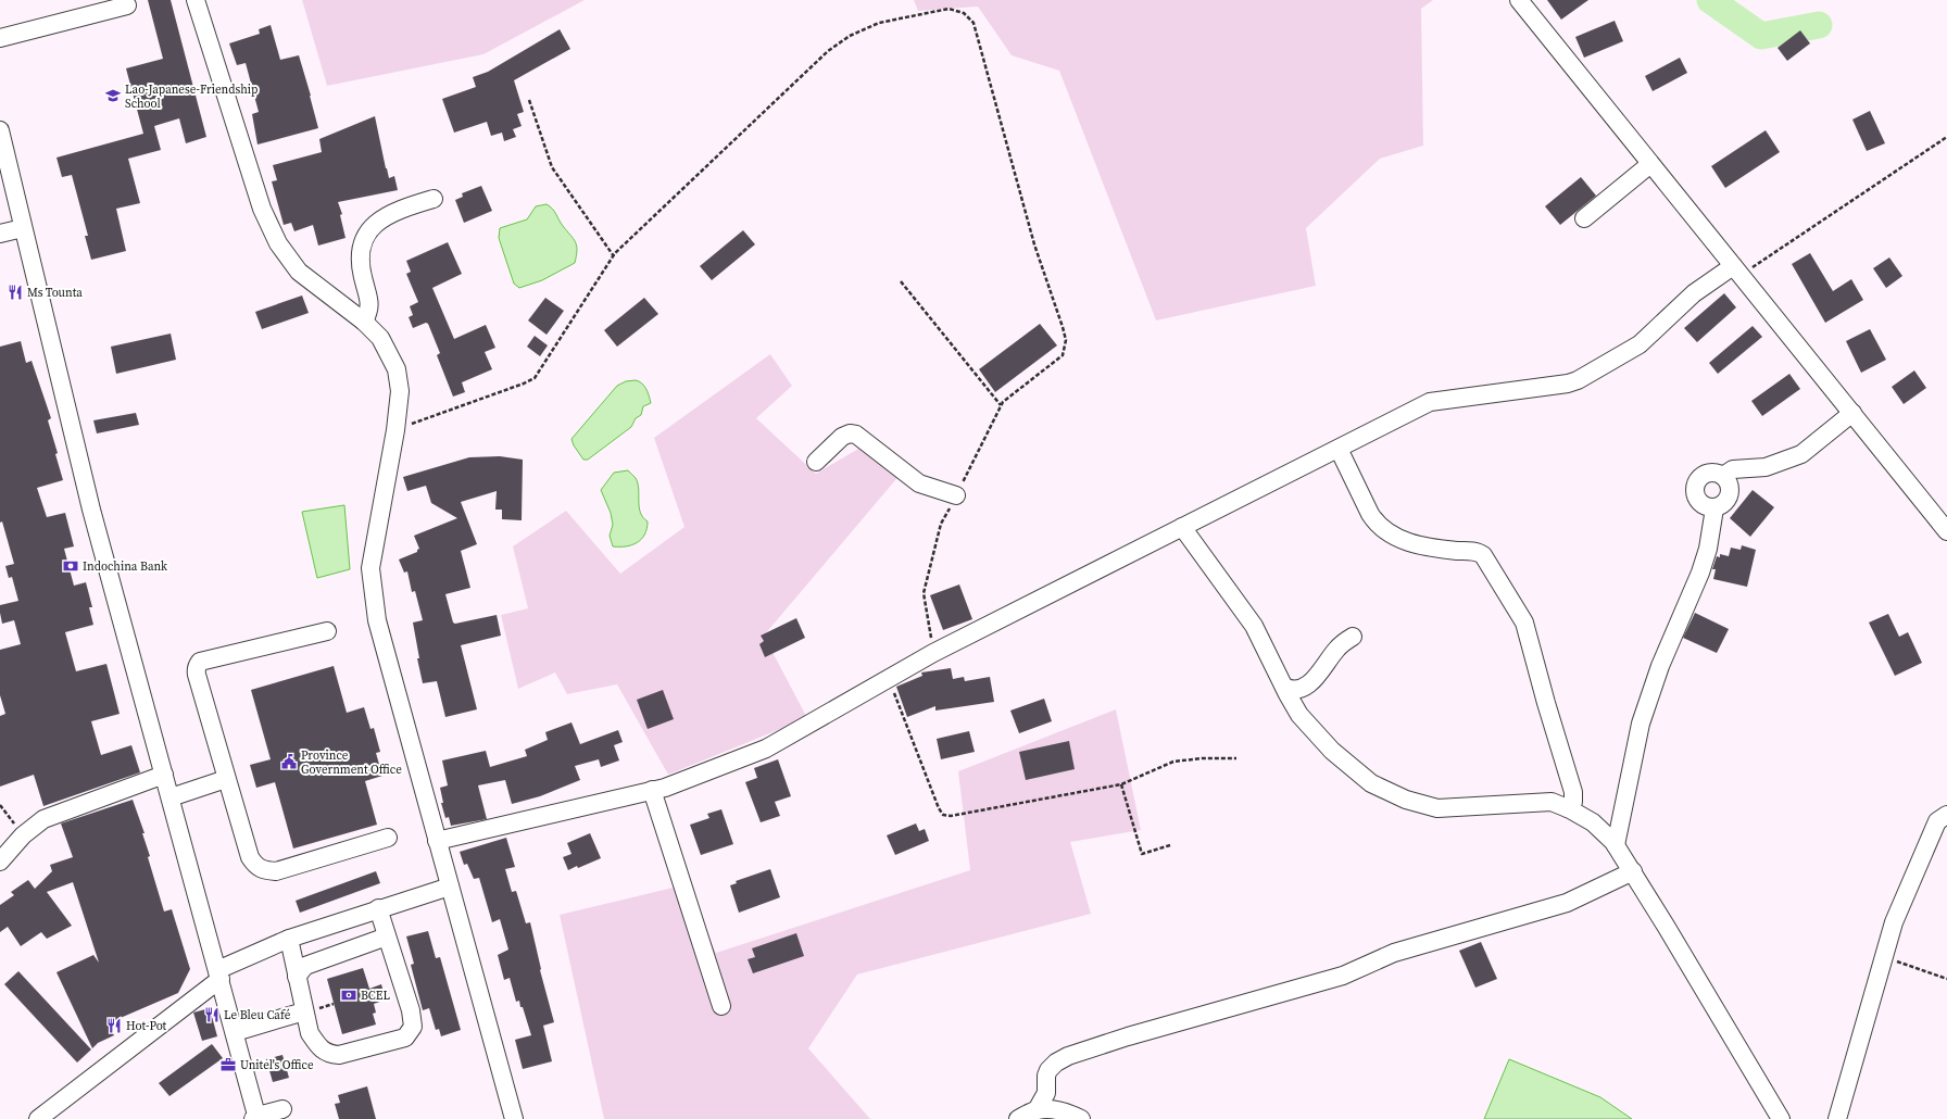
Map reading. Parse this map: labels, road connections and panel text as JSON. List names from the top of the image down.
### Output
{
  "places": {
    "school or university": ["Lao-Japanese-Friendship School"],
    "restaurant": ["Ms Tounta", "Le Bleu Café", "Hot-Pot"],
    "bank": ["Indochina Bank", "BCEL"],
    "public building": ["Province Government Office"],
    "office": ["Unitel's Office"]
  }
}
